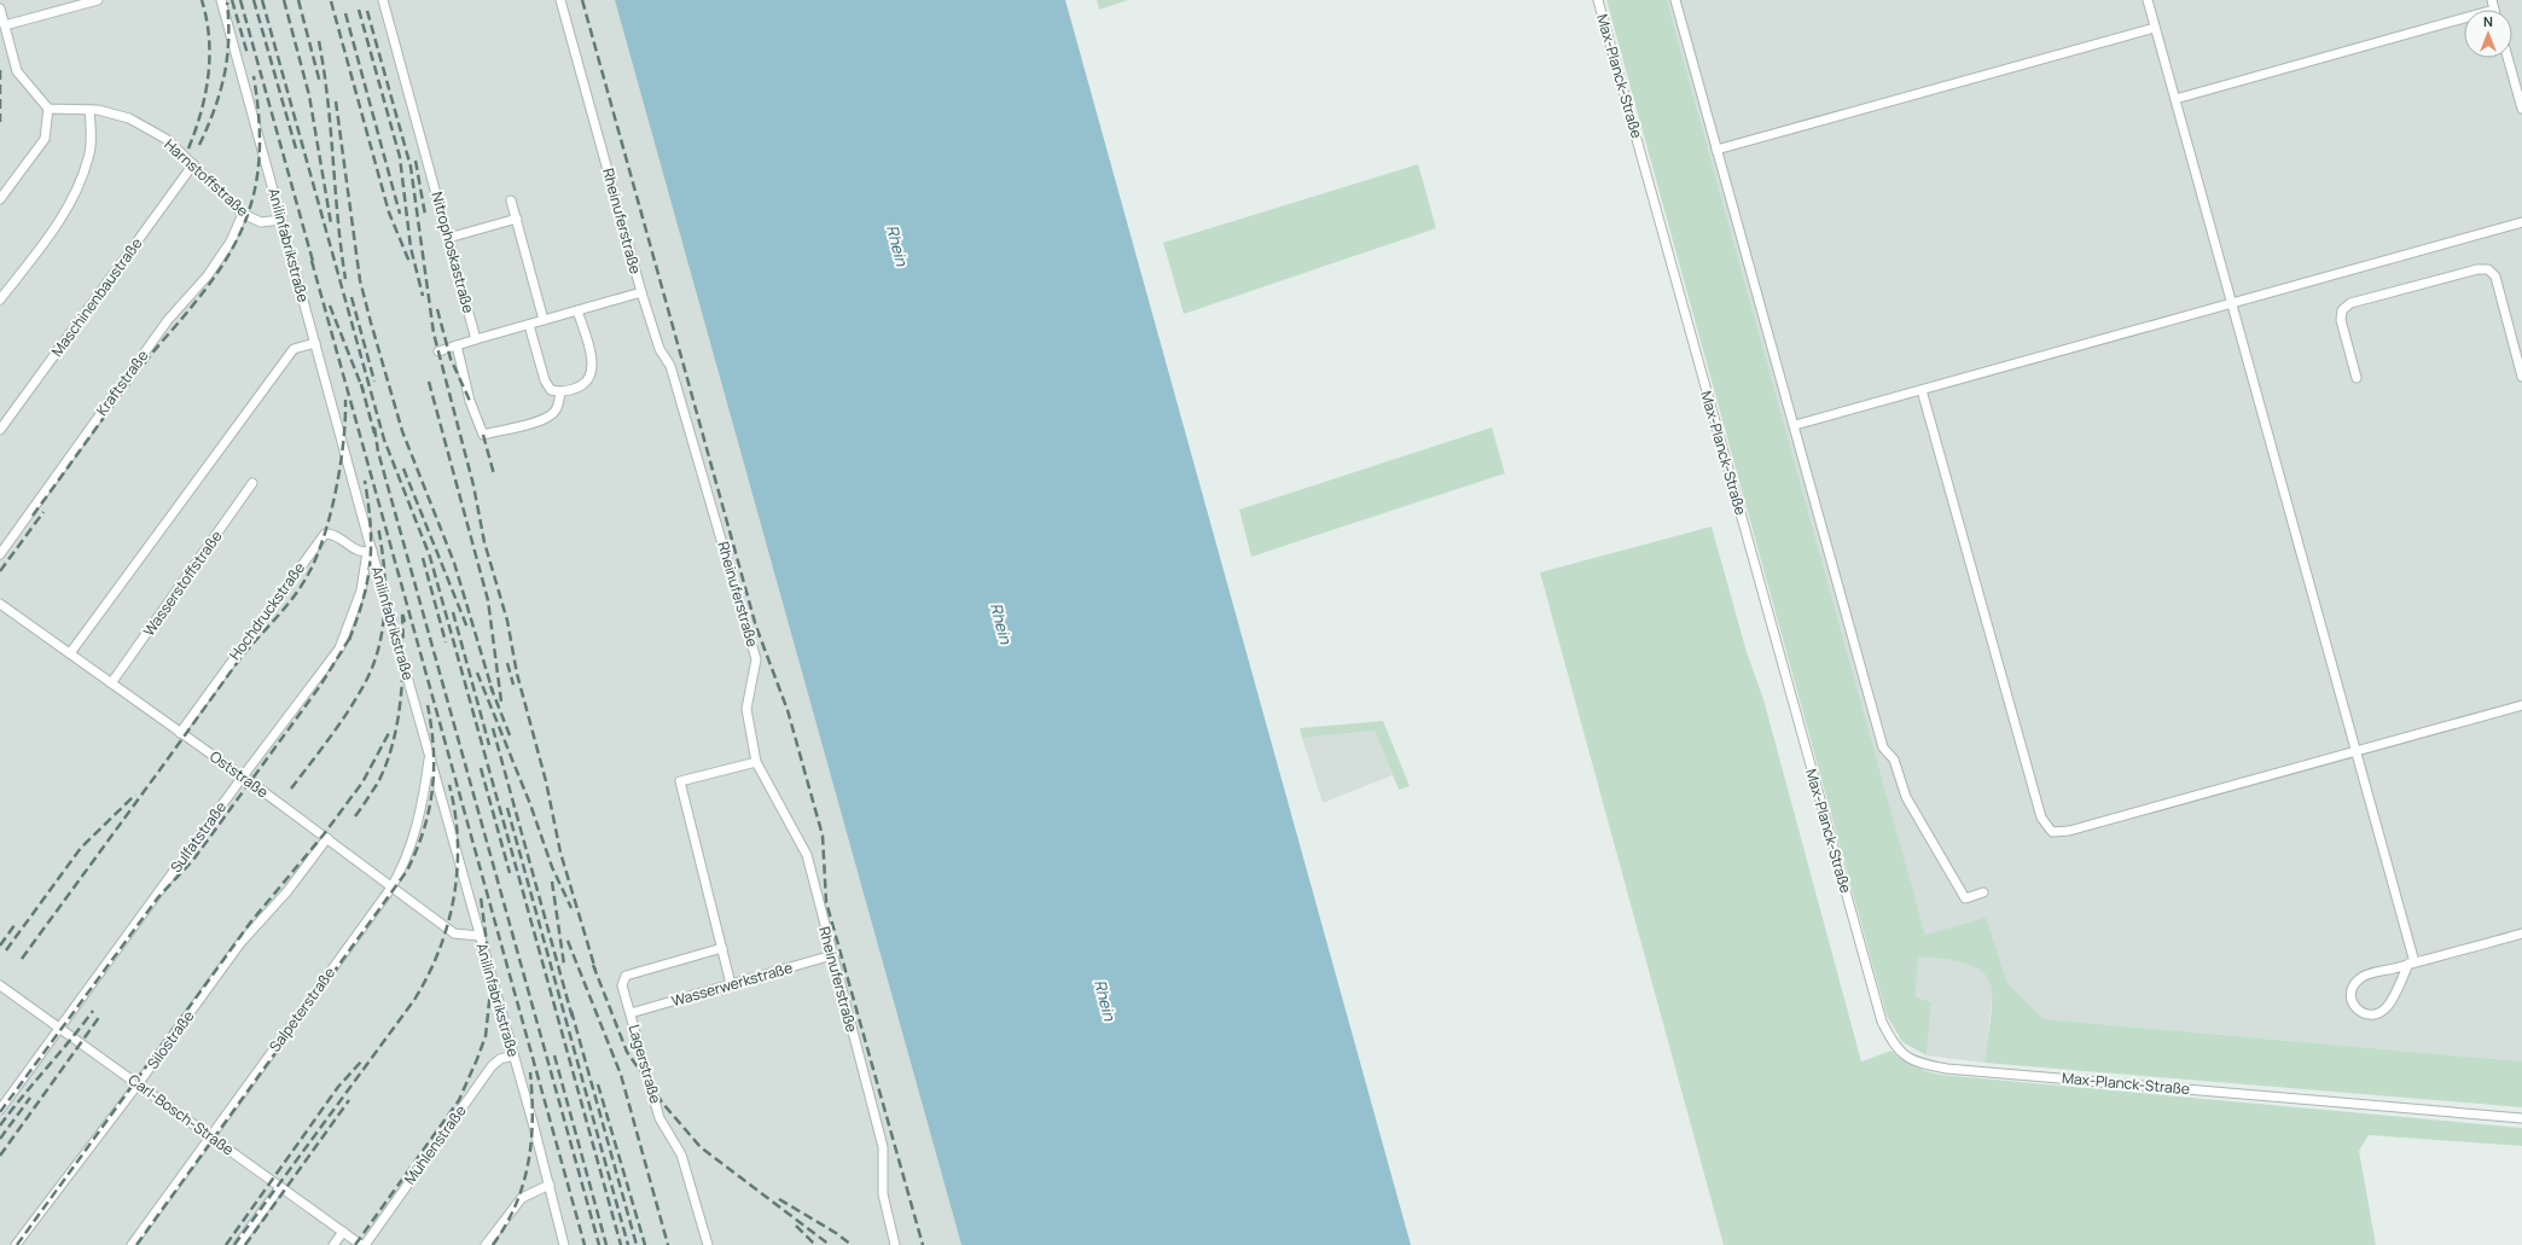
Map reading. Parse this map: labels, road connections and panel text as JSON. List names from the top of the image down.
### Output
{
  "streets": {
    "street": [
      "Max-Planck-Straße",
      "Harnstoffstraße",
      "Rheinuferstraße",
      "Anilinfabrikstraße",
      "Nitrophoskastraße",
      "Maschinenbaustraße",
      "Kraftstraße",
      "Wasserstoffstraße",
      "Hochdruckstraße",
      "Oststraße",
      "Sulfatstraße",
      "Wasserwerkstraße",
      "Salpeterstraße",
      "Silostraße",
      "Lagerstraße",
      "Carl-Bosch-Straße",
      "Mühlenstraße"
    ]
  },
  "crossings": [
    ["Harnstoffstraße", "Anilinfabrikstraße"],
    ["Harnstoffstraße", "Maschinenbaustraße"],
    ["Harnstoffstraße", "Kraftstraße"],
    ["Rheinuferstraße", "Wasserwerkstraße"],
    ["Anilinfabrikstraße", "Hochdruckstraße"],
    ["Anilinfabrikstraße", "Oststraße"],
    ["Anilinfabrikstraße", "Sulfatstraße"],
    ["Anilinfabrikstraße", "Salpeterstraße"],
    ["Anilinfabrikstraße", "Mühlenstraße"],
    ["Wasserstoffstraße", "Oststraße"],
    ["Hochdruckstraße", "Oststraße"],
    ["Hochdruckstraße", "Sulfatstraße"],
    ["Oststraße", "Sulfatstraße"],
    ["Oststraße", "Salpeterstraße"],
    ["Oststraße", "Silostraße"],
    ["Sulfatstraße", "Carl-Bosch-Straße"],
    ["Wasserwerkstraße", "Lagerstraße"],
    ["Salpeterstraße", "Carl-Bosch-Straße"],
    ["Silostraße", "Carl-Bosch-Straße"],
    ["Carl-Bosch-Straße", "Mühlenstraße"]
  ],
  "water": ["Rhein"],
  "north": "top"
}
